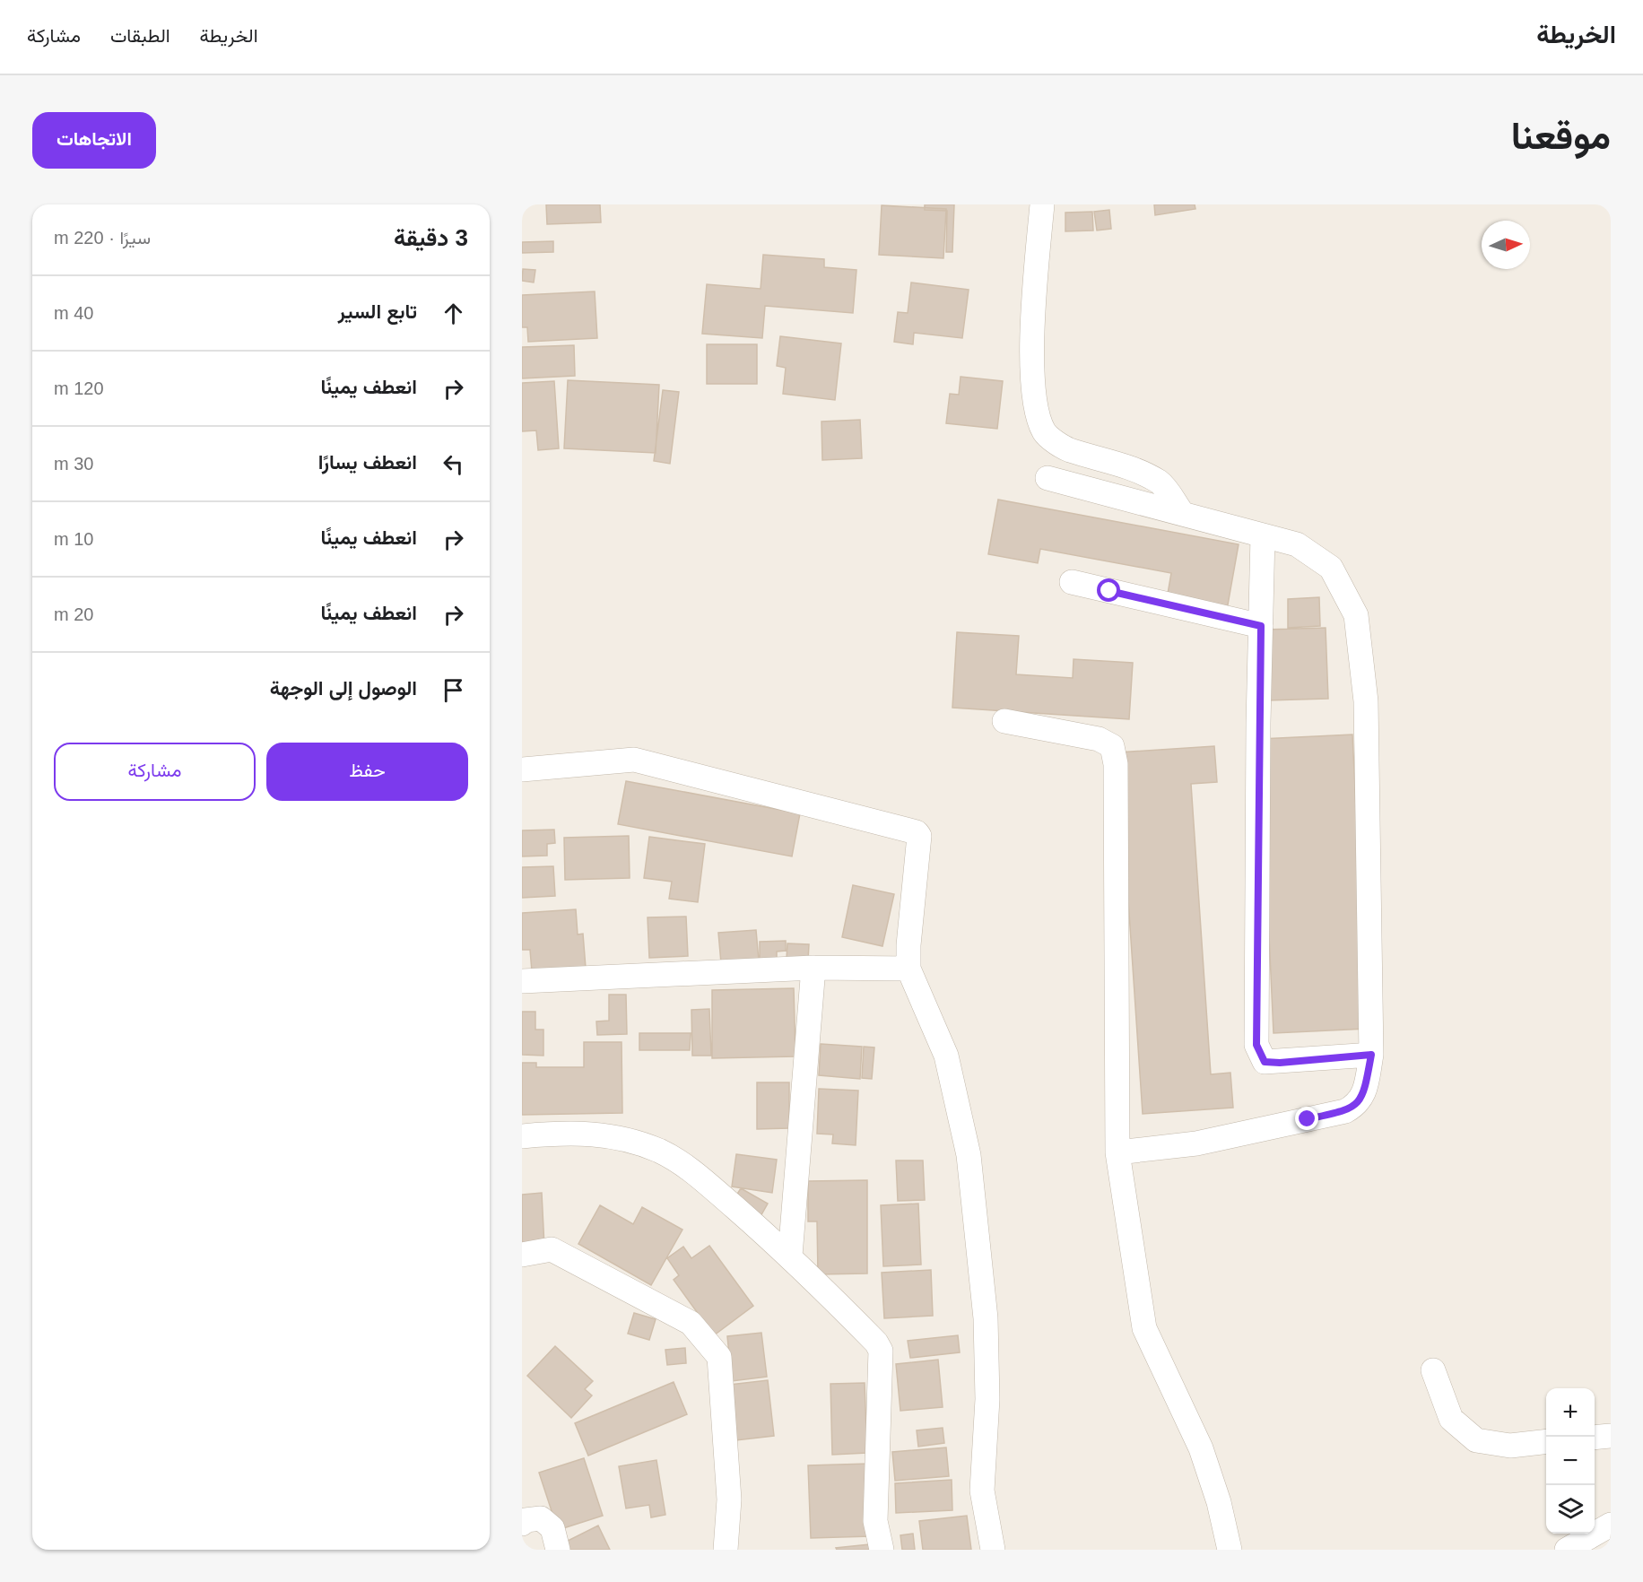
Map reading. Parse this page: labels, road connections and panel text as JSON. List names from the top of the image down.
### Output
{
  "north": "right",
  "page": {
    "header": "الخريطة",
    "nav": ["الخريطة", "الطبقات", "مشاركة"],
    "title": "موقعنا",
    "buttons": [
      "الاتجاهات",
      ["حفظ", "مشاركة"]
    ],
    "heading": ["3 دقيقة", "سيرًا · 220 m"],
    "list": [
      ["تابع السير", "40 m"],
      ["انعطف يمينًا", "120 m"],
      ["انعطف يسارًا", "30 m"],
      ["انعطف يمينًا", "10 m"],
      ["انعطف يمينًا", "20 m"],
      "الوصول إلى الوجهة"
    ],
    "map_buttons": ["+", "−"]
  }
}
